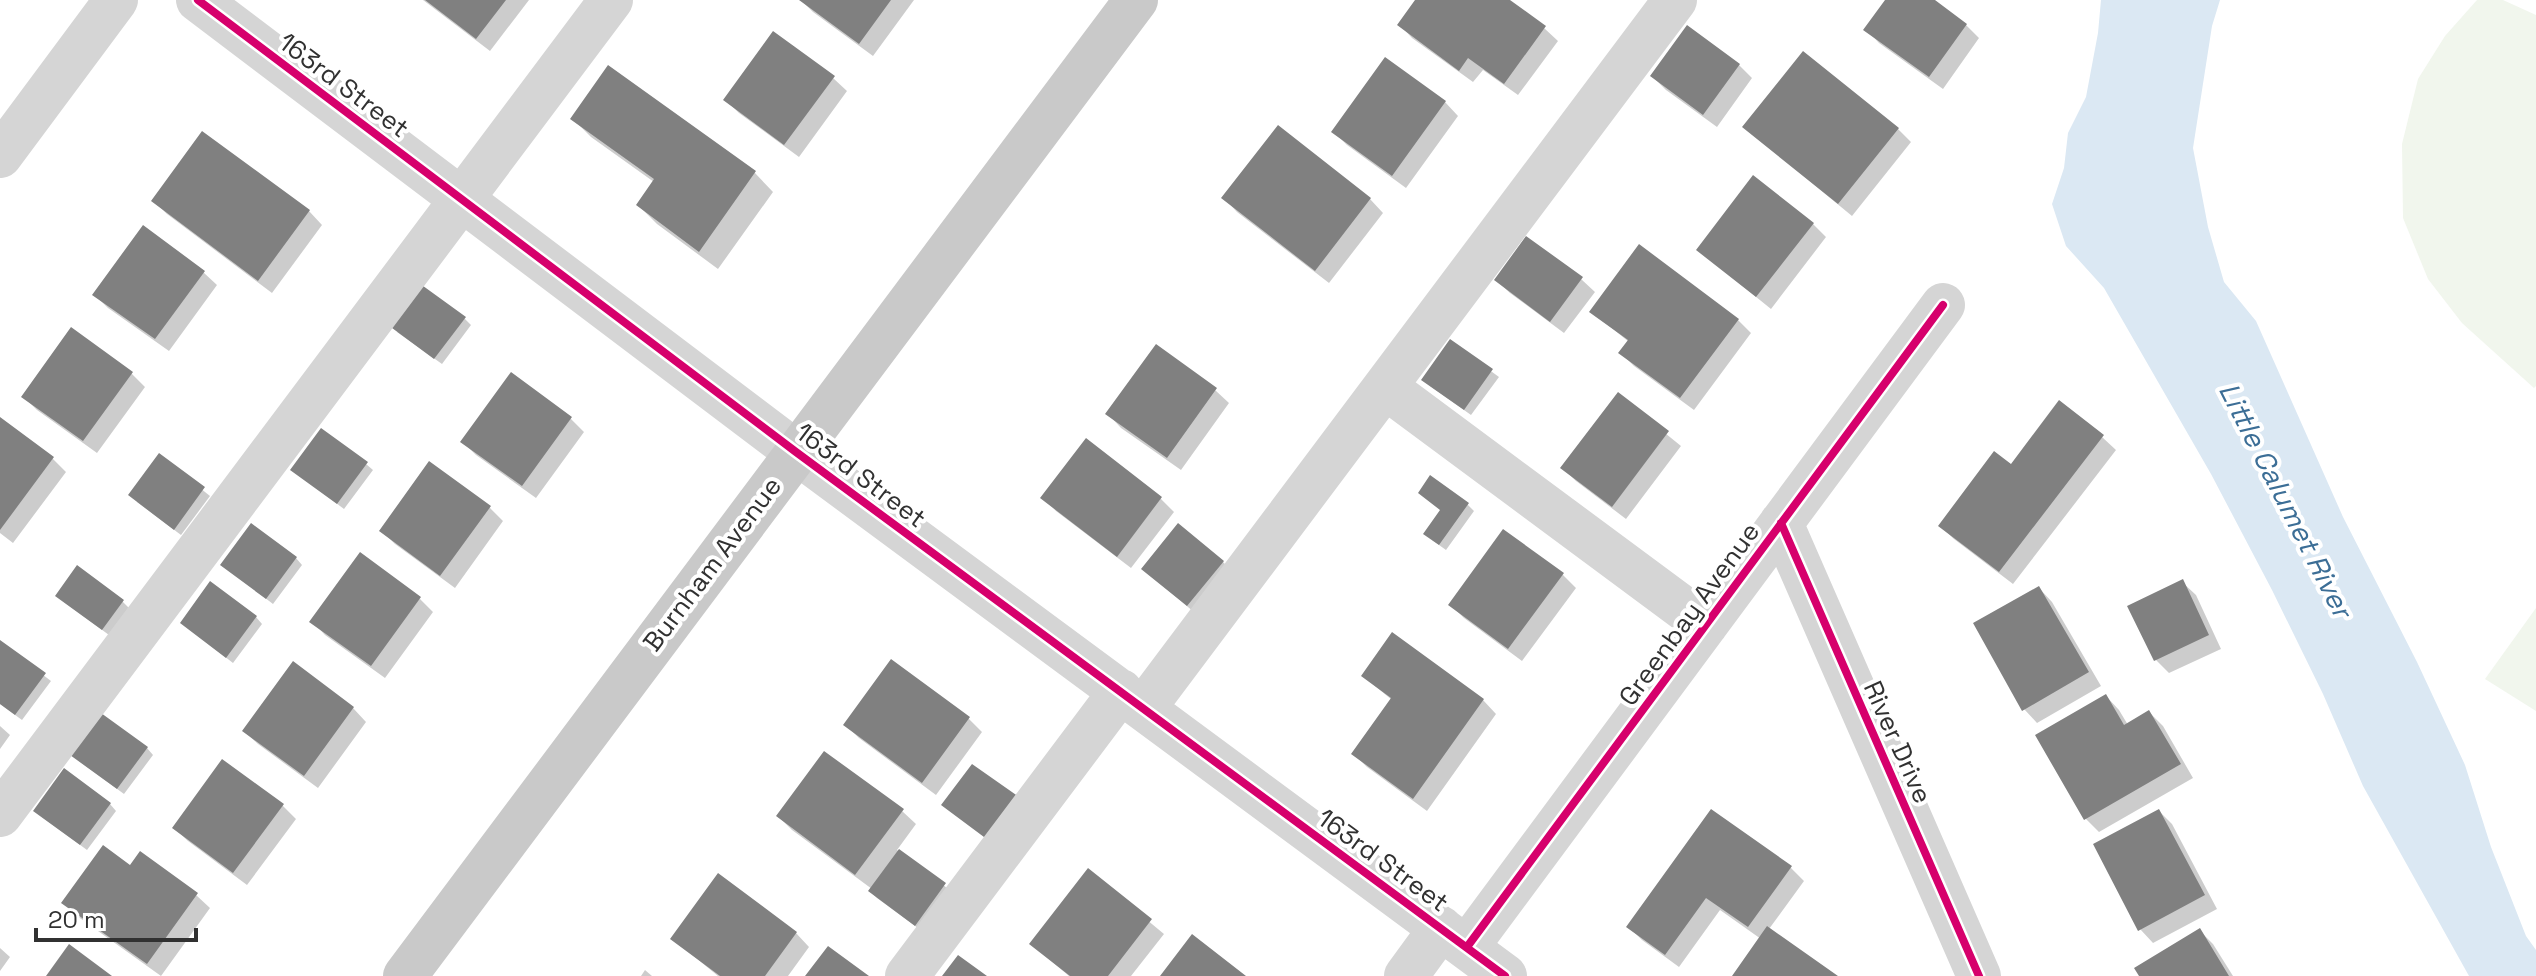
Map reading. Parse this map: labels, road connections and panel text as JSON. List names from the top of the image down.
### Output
{
  "streets": {
    "main road": ["Burnham Avenue"],
    "street": ["163rd Street", "Greenbay Avenue", "River Drive"]
  },
  "crossings": [
    ["163rd Street", "Burnham Avenue"],
    ["163rd Street", "Greenbay Avenue"],
    ["Greenbay Avenue", "River Drive"]
  ],
  "water": ["Little Calumet River"],
  "scale_bar": "20 m"
}
